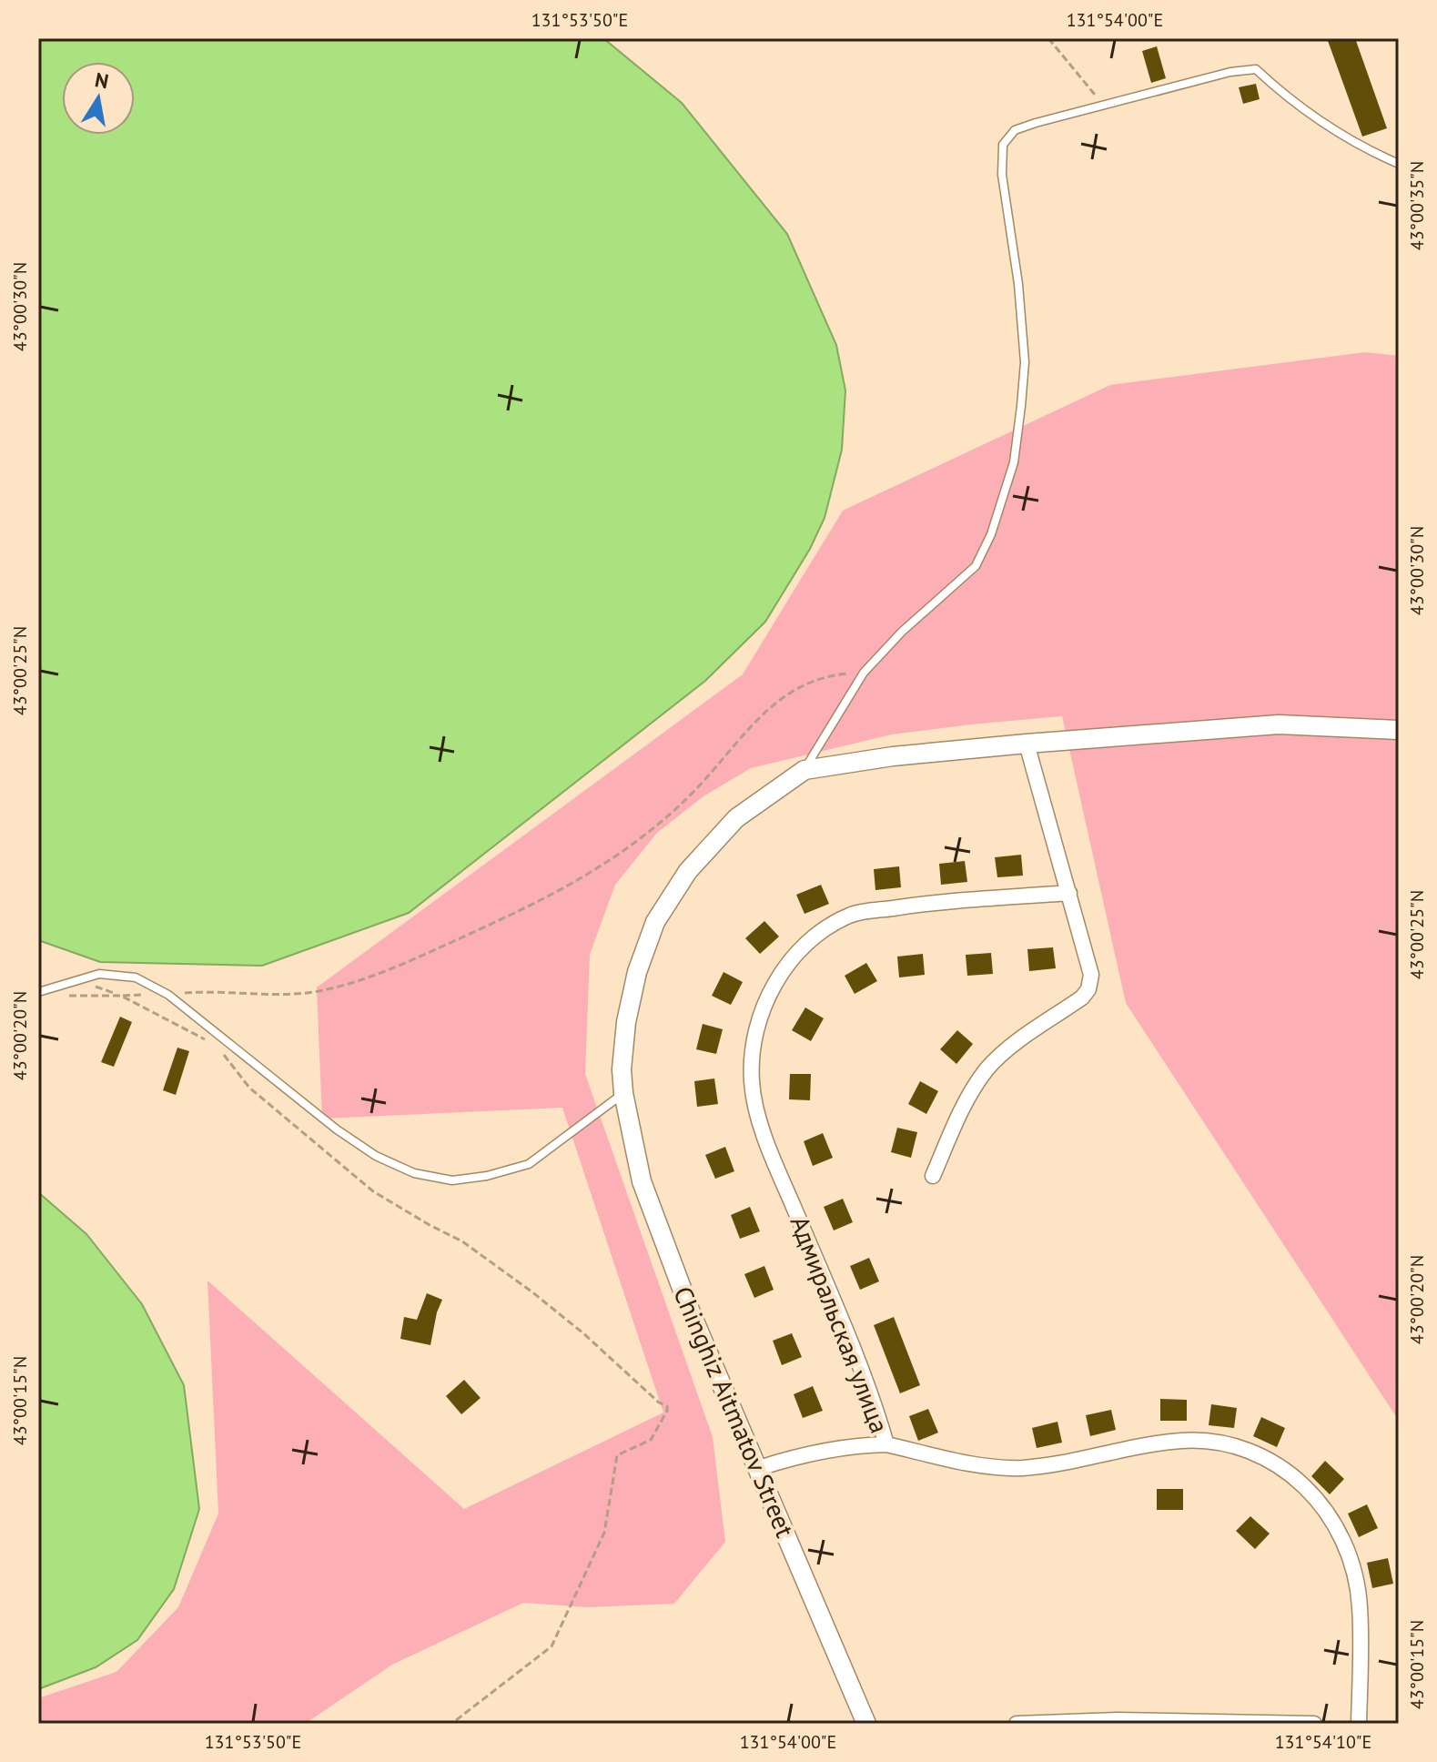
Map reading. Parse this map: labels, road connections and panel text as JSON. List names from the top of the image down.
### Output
{
  "streets": {
    "street": ["Адмиральская улица", "Chinghiz Aitmatov Street"]
  },
  "north": "top",
  "coordinates": [
    "131°53'50\"E",
    "131°54'00\"E",
    "43°00'35\"N",
    "43°00'30\"N",
    "43°00'25\"N",
    "43°00'20\"N",
    "43°00'15\"N",
    "131°54'10\"E"
  ]
}
